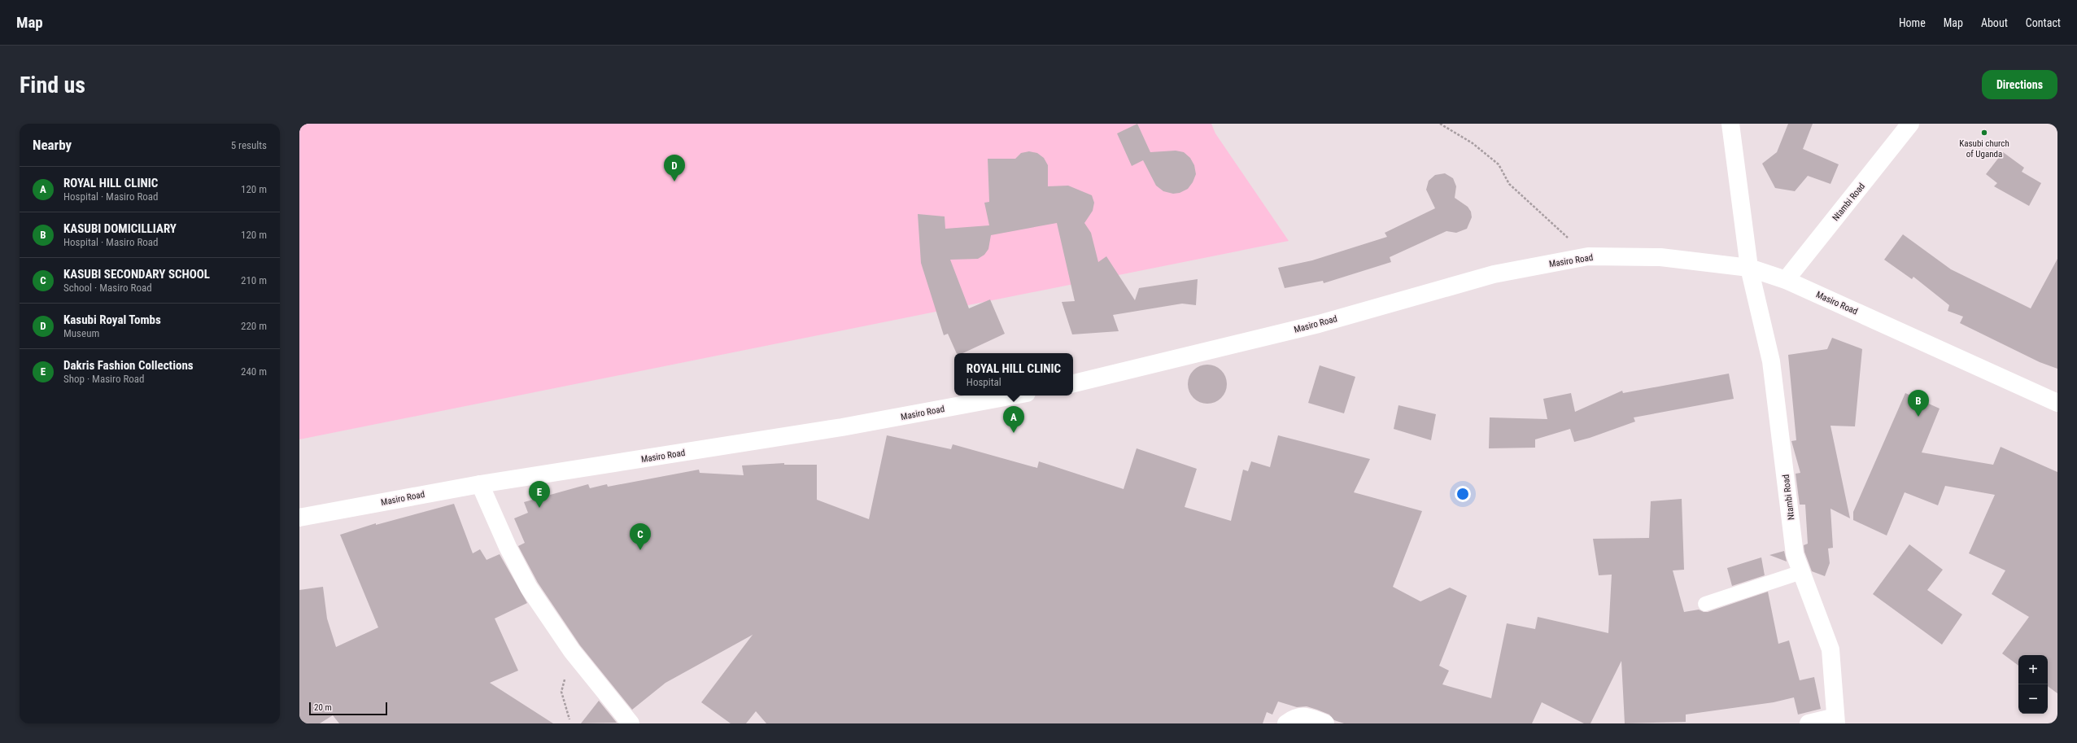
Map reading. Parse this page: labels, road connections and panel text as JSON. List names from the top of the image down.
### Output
{
  "streets": {
    "main road": ["Ntambi Road", "Masiro Road"]
  },
  "crossings": [
    ["Ntambi Road", "Masiro Road"]
  ],
  "places": ["Kasubi church of Uganda"],
  "scale_bar": "20 m",
  "page": {
    "header": "Map",
    "nav": [
      "Home",
      "Map",
      "About",
      "Contact"
    ],
    "buttons": "Directions",
    "title": "Find us",
    "heading": ["Nearby", "5 results"],
    "pins": [
      "D",
      "B",
      "A",
      "E",
      "C"
    ],
    "list": [
      {
        "mark": "A",
        "name": "ROYAL HILL CLINIC",
        "note": "Hospital · Masiro Road",
        "value": "120 m"
      },
      {
        "mark": "B",
        "name": "KASUBI DOMICILLIARY",
        "note": "Hospital · Masiro Road",
        "value": "120 m"
      },
      {
        "mark": "C",
        "name": "KASUBI SECONDARY SCHOOL",
        "note": "School · Masiro Road",
        "value": "210 m"
      },
      {
        "mark": "D",
        "name": "Kasubi Royal Tombs",
        "note": "Museum",
        "value": "220 m"
      },
      {
        "mark": "E",
        "name": "Dakris Fashion Collections",
        "note": "Shop · Masiro Road",
        "value": "240 m"
      }
    ],
    "popup": ["ROYAL HILL CLINIC", "Hospital"],
    "map_buttons": ["+", "−"],
    "scale": "20 m"
  }
}
